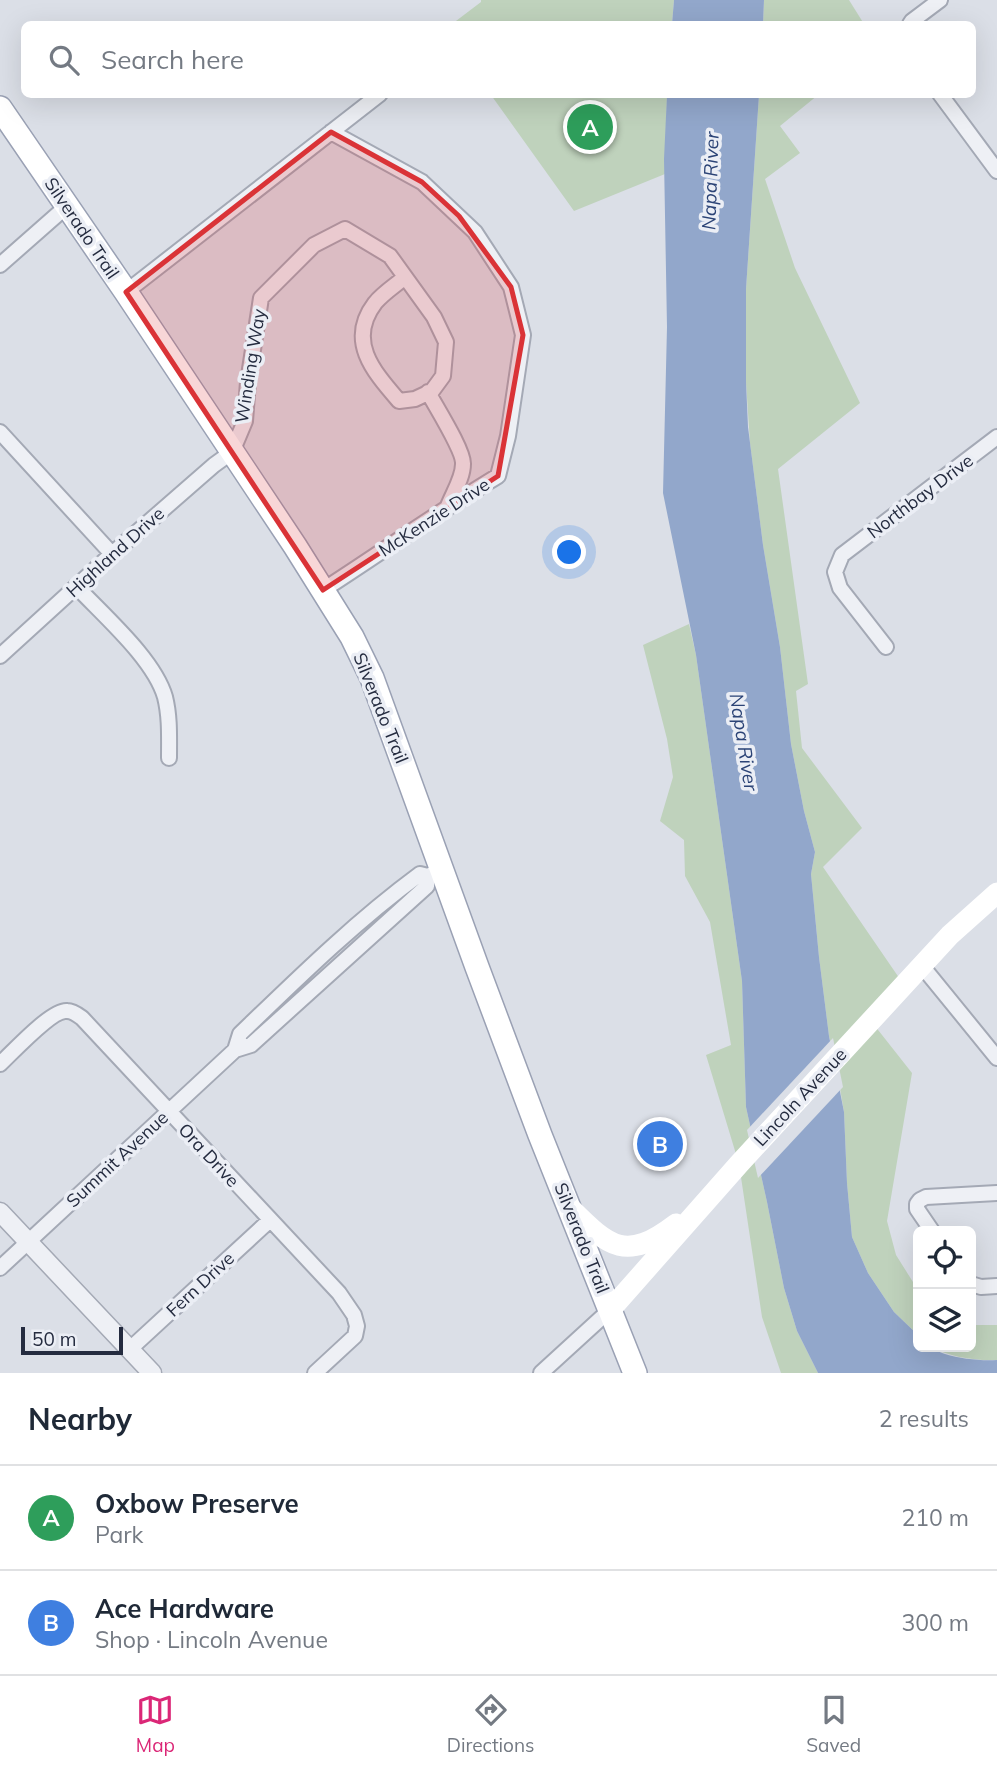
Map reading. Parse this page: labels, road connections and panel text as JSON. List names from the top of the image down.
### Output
{
  "streets": {
    "main road": ["Silverado Trail", "Lincoln Avenue"],
    "street": [
      "Winding Way",
      "Northbay Drive",
      "McKenzie Drive",
      "Highland Drive",
      "Ora Drive",
      "Summit Avenue",
      "Fern Drive"
    ]
  },
  "crossings": [
    ["Silverado Trail", "Winding Way"],
    ["Silverado Trail", "McKenzie Drive"],
    ["Silverado Trail", "Highland Drive"],
    ["Silverado Trail", "Lincoln Avenue"],
    ["Silverado Trail", "Summit Avenue"],
    ["Winding Way", "Highland Drive"],
    ["Ora Drive", "Summit Avenue"],
    ["Ora Drive", "Fern Drive"]
  ],
  "water": ["Napa River"],
  "scale_bar": "50 m",
  "page": {
    "search": "Search here",
    "pins": ["A", "B"],
    "scale": "50 m",
    "heading": ["Nearby", "2 results"],
    "list": [
      {
        "mark": "A",
        "name": "Oxbow Preserve",
        "note": "Park",
        "value": "210 m"
      },
      {
        "mark": "B",
        "name": "Ace Hardware",
        "note": "Shop · Lincoln Avenue",
        "value": "300 m"
      }
    ],
    "nav": ["Map", "Directions", "Saved"]
  }
}
